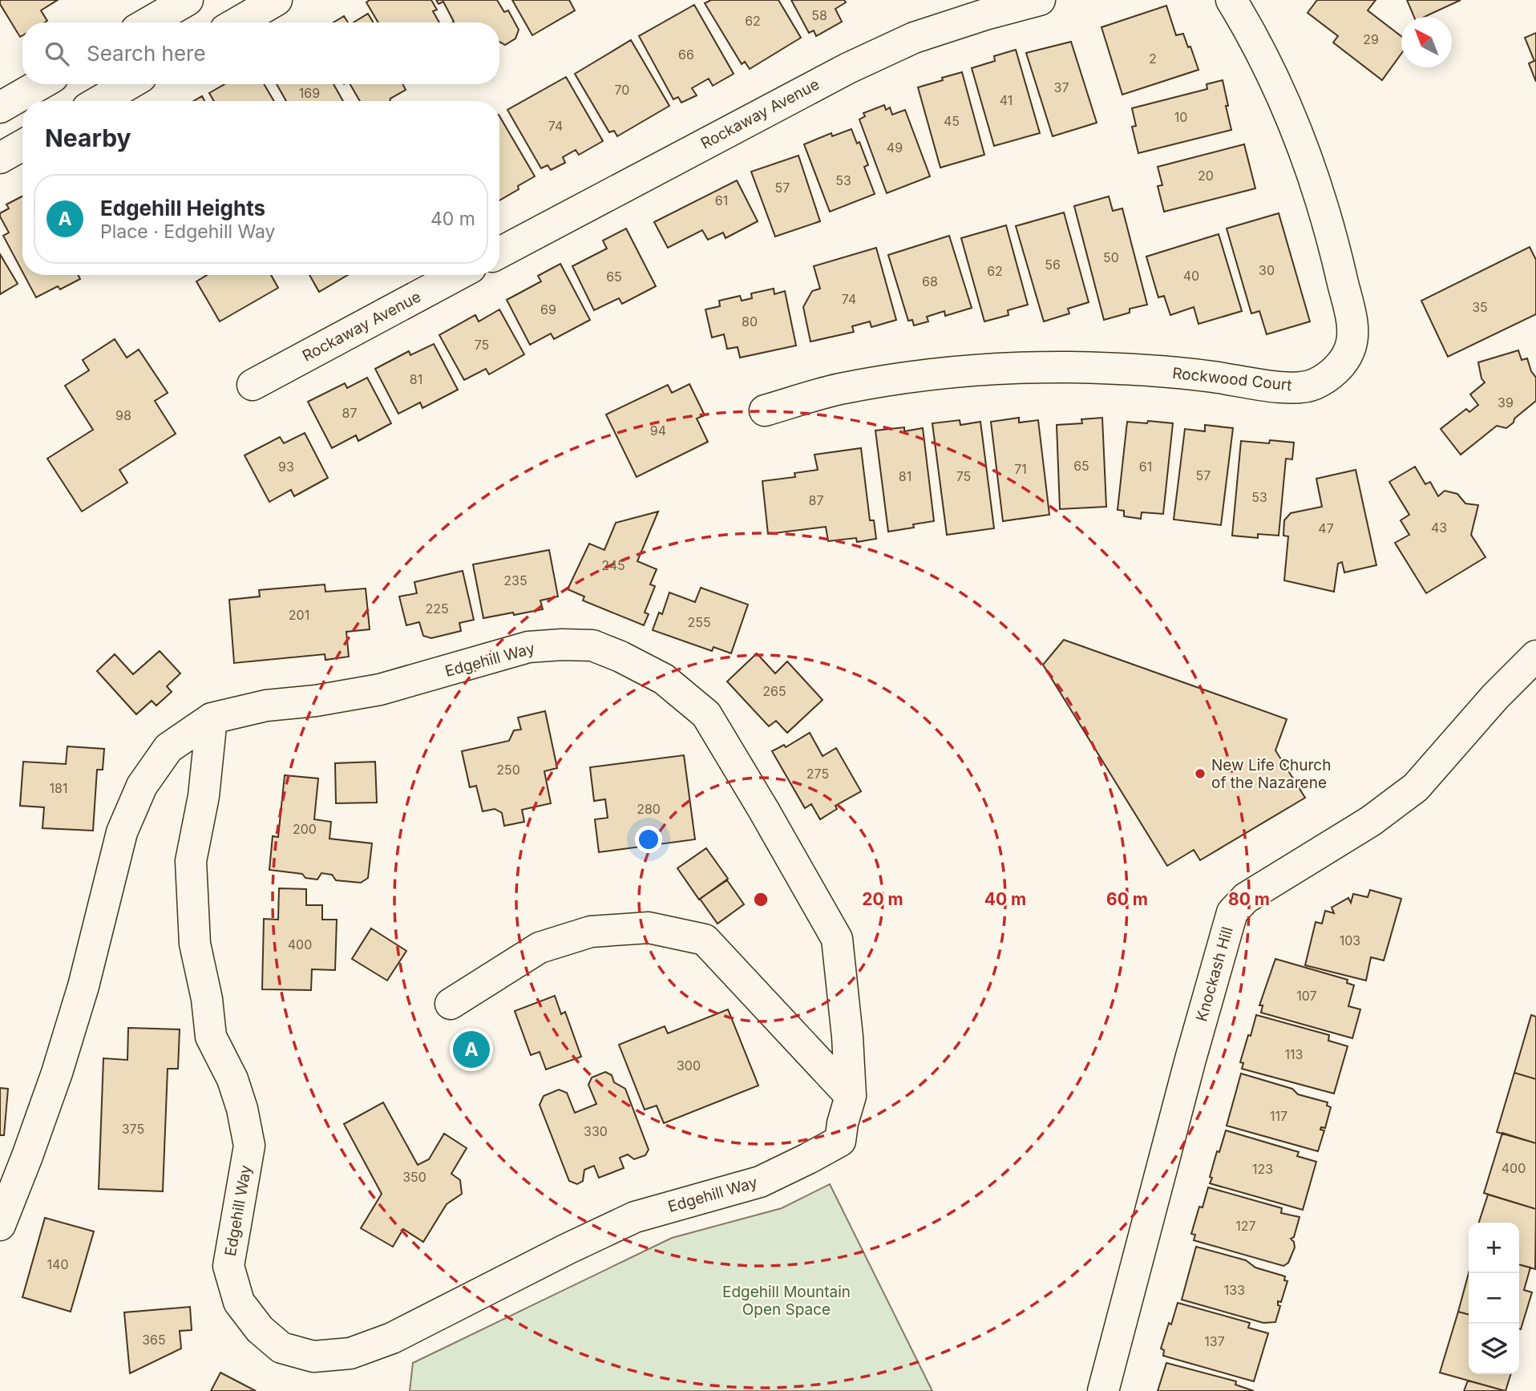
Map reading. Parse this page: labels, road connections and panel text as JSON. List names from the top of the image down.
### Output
{
  "streets": {
    "street": [
      "Rockaway Avenue",
      "Rockwood Court",
      "Edgehill Way",
      "Knockash Hill"
    ]
  },
  "parks": ["Edgehill Mountain Open Space"],
  "places": ["New Life Church of the Nazarene"],
  "house_numbers": [
    "58",
    "62",
    "29",
    "66",
    "2",
    "37",
    "70",
    "169",
    "41",
    "10",
    "45",
    "74",
    "49",
    "20",
    "53",
    "57",
    "61",
    "50",
    "56",
    "30",
    "62",
    "40",
    "65",
    "68",
    "74",
    "35",
    "69",
    "80",
    "75",
    "81",
    "39",
    "87",
    "98",
    "94",
    "65",
    "93",
    "61",
    "71",
    "57",
    "81",
    "75",
    "53",
    "87",
    "43",
    "47",
    "245",
    "235",
    "225",
    "201",
    "255",
    "265",
    "250",
    "275",
    "181",
    "280",
    "200",
    "103",
    "400",
    "107",
    "113",
    "300",
    "117",
    "375",
    "330",
    "400",
    "123",
    "350",
    "127",
    "140",
    "133",
    "365",
    "137"
  ],
  "north": "top left",
  "page": {
    "search": "Search here",
    "heading": "Nearby",
    "list": [
      {
        "mark": "A",
        "name": "Edgehill Heights",
        "note": "Place · Edgehill Way",
        "value": "40 m"
      }
    ],
    "pins": "A",
    "map_buttons": ["+", "−"]
  },
  "rings": [
    "20 m",
    "40 m",
    "60 m",
    "80 m"
  ]
}
